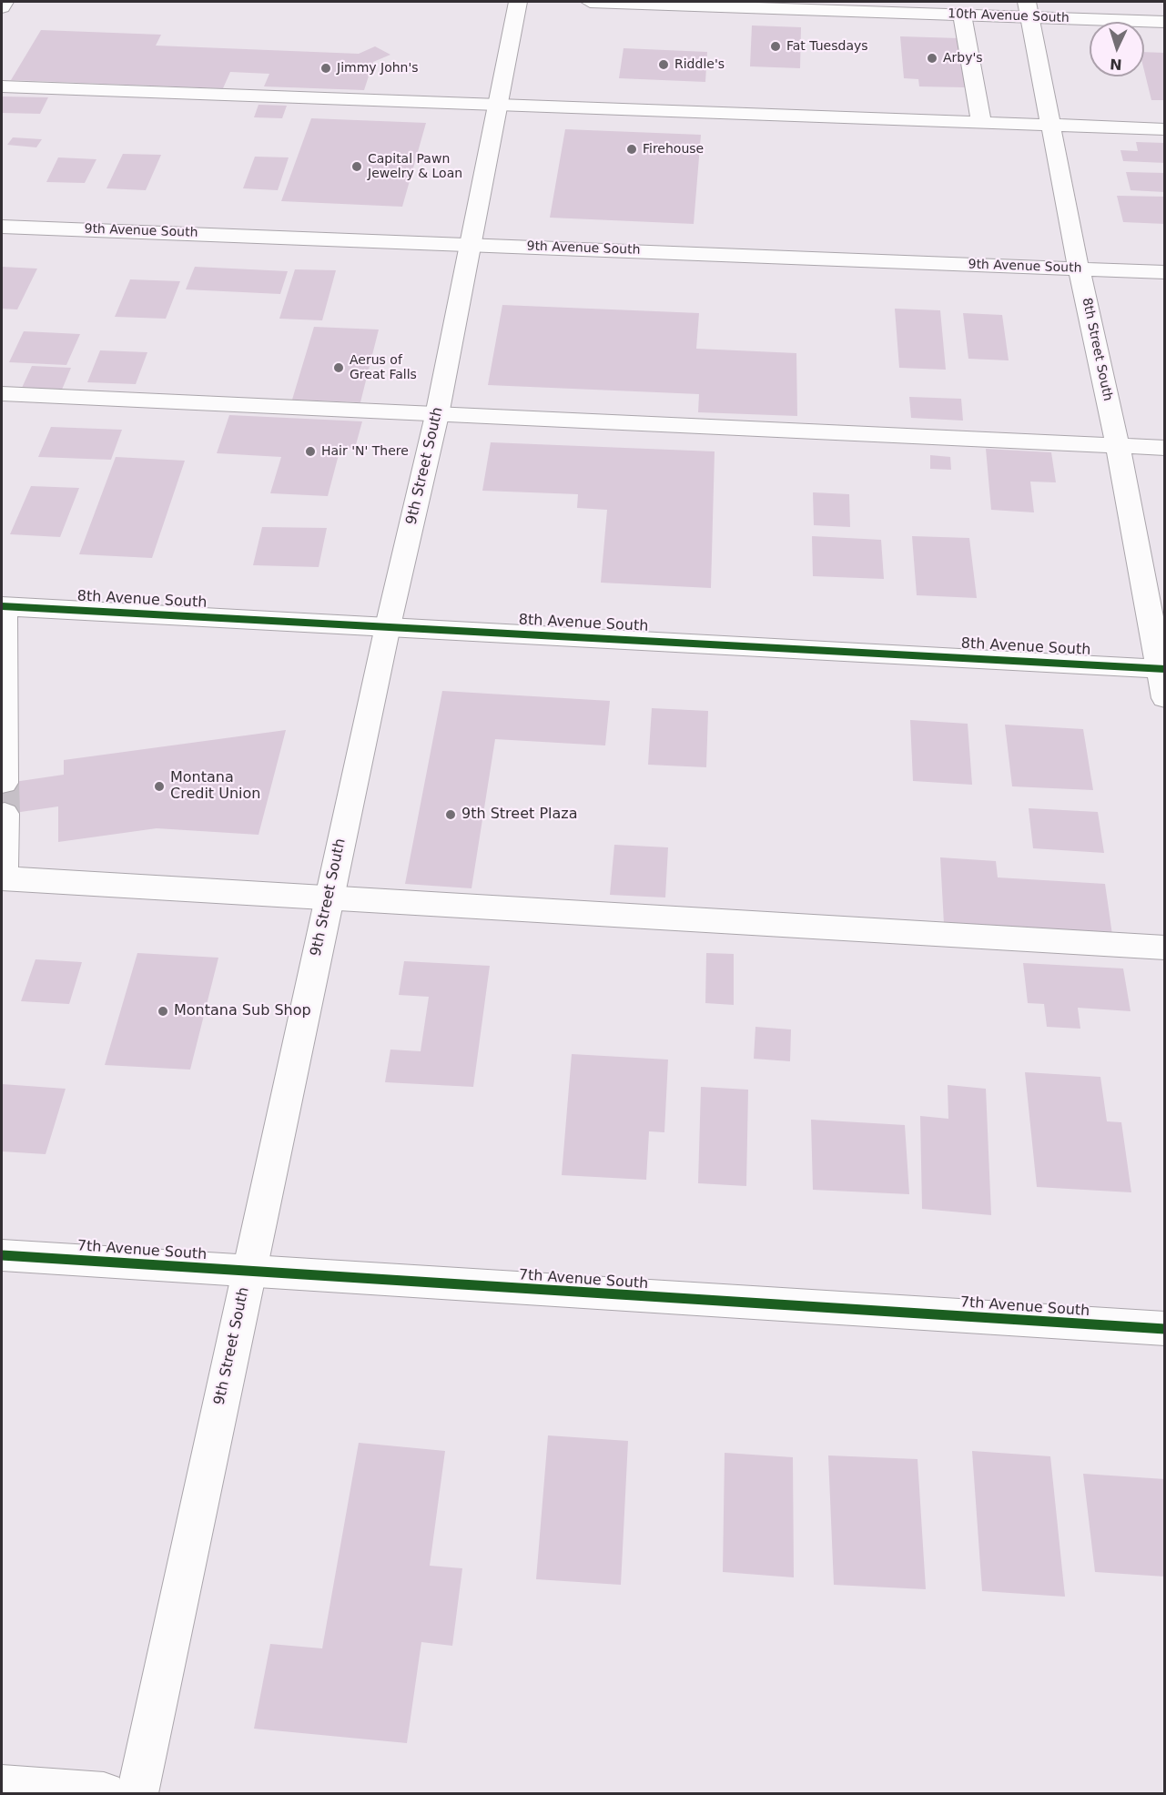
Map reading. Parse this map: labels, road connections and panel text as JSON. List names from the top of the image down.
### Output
{
  "streets": {
    "main road": [
      "10th Avenue South",
      "9th Avenue South",
      "8th Street South",
      "9th Street South",
      "8th Avenue South",
      "7th Avenue South"
    ]
  },
  "crossings": [
    ["10th Avenue South", "8th Street South"],
    ["9th Avenue South", "8th Street South"],
    ["9th Avenue South", "9th Street South"],
    ["8th Street South", "8th Avenue South"],
    ["9th Street South", "8th Avenue South"],
    ["9th Street South", "7th Avenue South"]
  ],
  "places": [
    "Fat Tuesdays",
    "Arby's",
    "Riddle's",
    "Jimmy John's",
    "Firehouse",
    "Capital Pawn Jewelry & Loan",
    "Aerus of Great Falls",
    "Hair 'N' There",
    "Montana Credit Union",
    "9th Street Plaza",
    "Montana Sub Shop"
  ],
  "north": "bottom"
}
